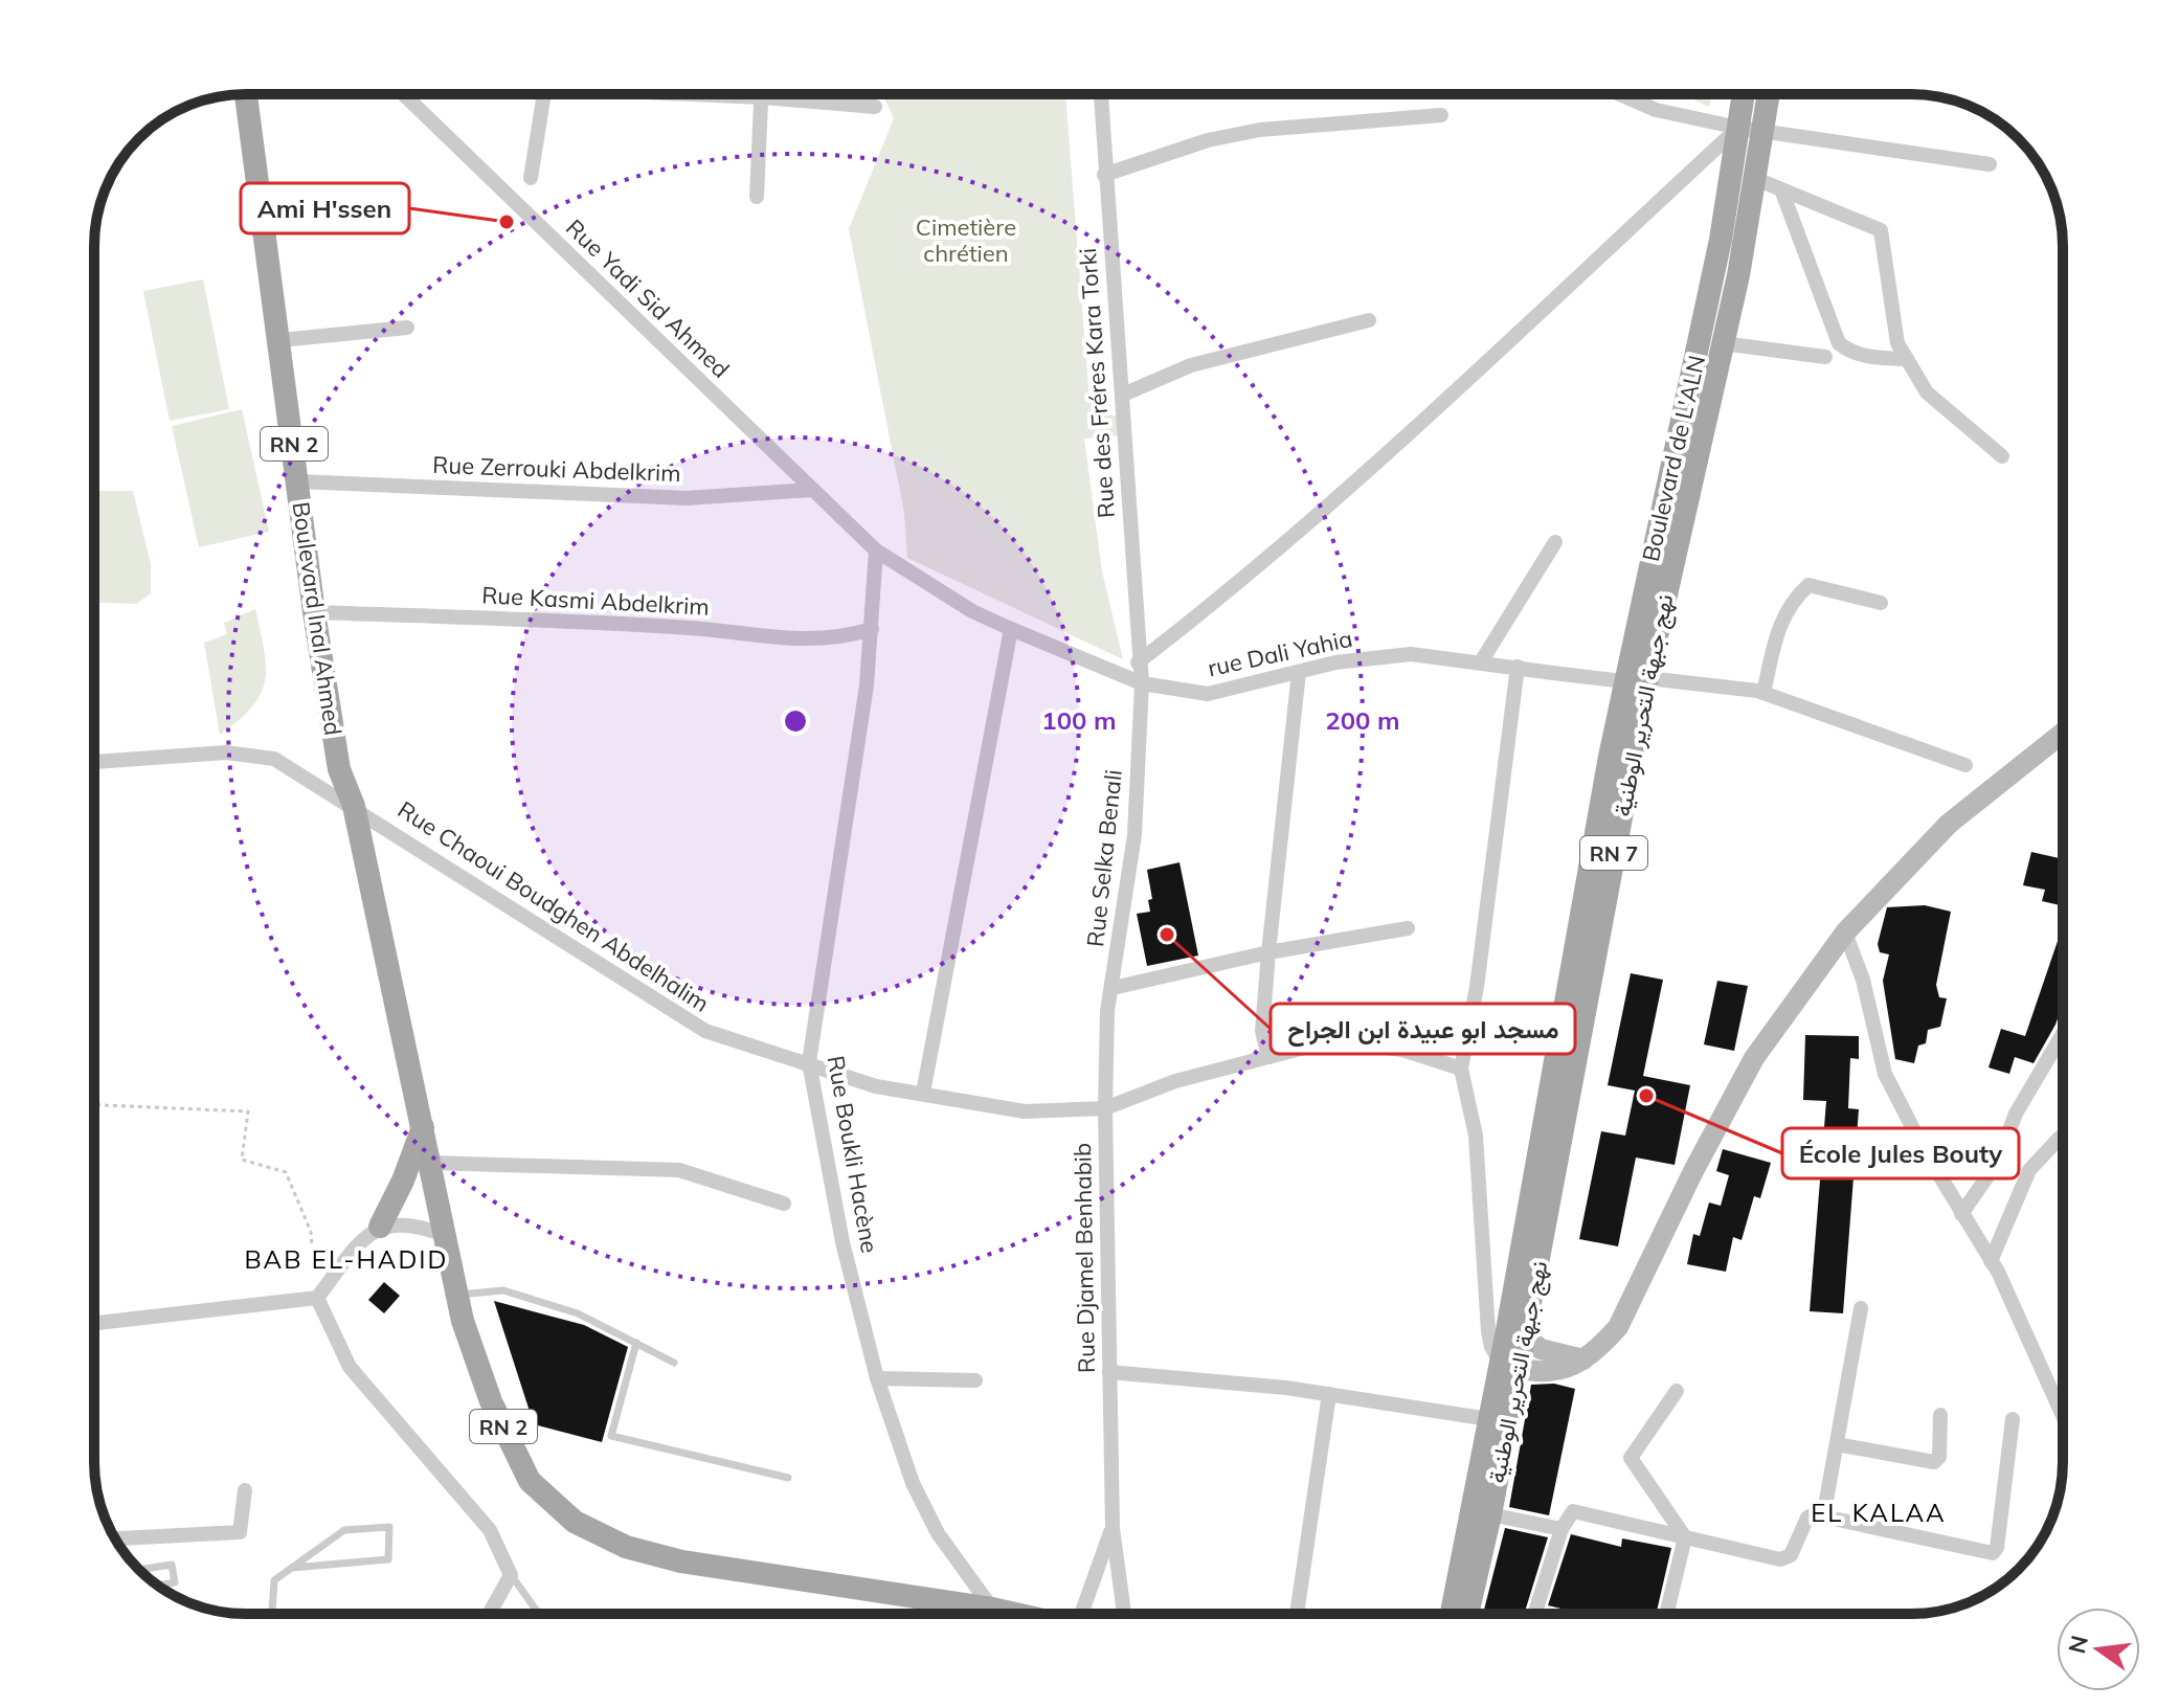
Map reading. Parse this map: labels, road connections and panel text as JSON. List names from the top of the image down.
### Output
{
  "streets": {
    "main road": [
      "RN 2",
      "Boulevard de L'ALN",
      "Boulevard Inal Ahmed",
      "نهج جبهة التحرير الوطنية",
      "RN 7"
    ],
    "street": [
      "Rue Yadi Sid Ahmed",
      "Rue des Fréres Kara Torki",
      "Rue Zerrouki Abdelkrim",
      "Rue Kasmi Abdelkrim",
      "rue Dali Yahia",
      "Rue Selka Benali",
      "Rue Chaoui Boudghen Abdelhalim",
      "Rue Boukli Hacène",
      "Rue Djamel Benhabib"
    ]
  },
  "crossings": [
    ["Rue Yadi Sid Ahmed", "Rue Zerrouki Abdelkrim"],
    ["Rue Yadi Sid Ahmed", "rue Dali Yahia"],
    ["Rue Yadi Sid Ahmed", "Rue Boukli Hacène"],
    ["Rue des Fréres Kara Torki", "rue Dali Yahia"],
    ["Rue des Fréres Kara Torki", "Rue Selka Benali"],
    ["RN 2", "Boulevard Inal Ahmed"],
    ["RN 2", "Rue Chaoui Boudghen Abdelhalim"],
    ["RN 2", "Rue Boukli Hacène"],
    ["Boulevard de L'ALN", "rue Dali Yahia"],
    ["Boulevard de L'ALN", "نهج جبهة التحرير الوطنية"],
    ["Rue Zerrouki Abdelkrim", "Boulevard Inal Ahmed"],
    ["Rue Kasmi Abdelkrim", "Boulevard Inal Ahmed"],
    ["Rue Kasmi Abdelkrim", "Rue Boukli Hacène"],
    ["Boulevard Inal Ahmed", "Rue Chaoui Boudghen Abdelhalim"],
    ["rue Dali Yahia", "نهج جبهة التحرير الوطنية"],
    ["rue Dali Yahia", "Rue Selka Benali"],
    ["rue Dali Yahia", "Rue Boukli Hacène"],
    ["Rue Selka Benali", "Rue Djamel Benhabib"],
    ["Rue Chaoui Boudghen Abdelhalim", "Rue Boukli Hacène"],
    ["Rue Chaoui Boudghen Abdelhalim", "Rue Djamel Benhabib"]
  ],
  "districts": ["BAB EL-HADID", "EL KALAA"],
  "parks": ["Cimetière chrétien"],
  "places": ["Ami H'ssen", "مسجد ابو عبيدة ابن الجراح", "École Jules Bouty"],
  "north": "left",
  "rings": ["100 m", "200 m"]
}
